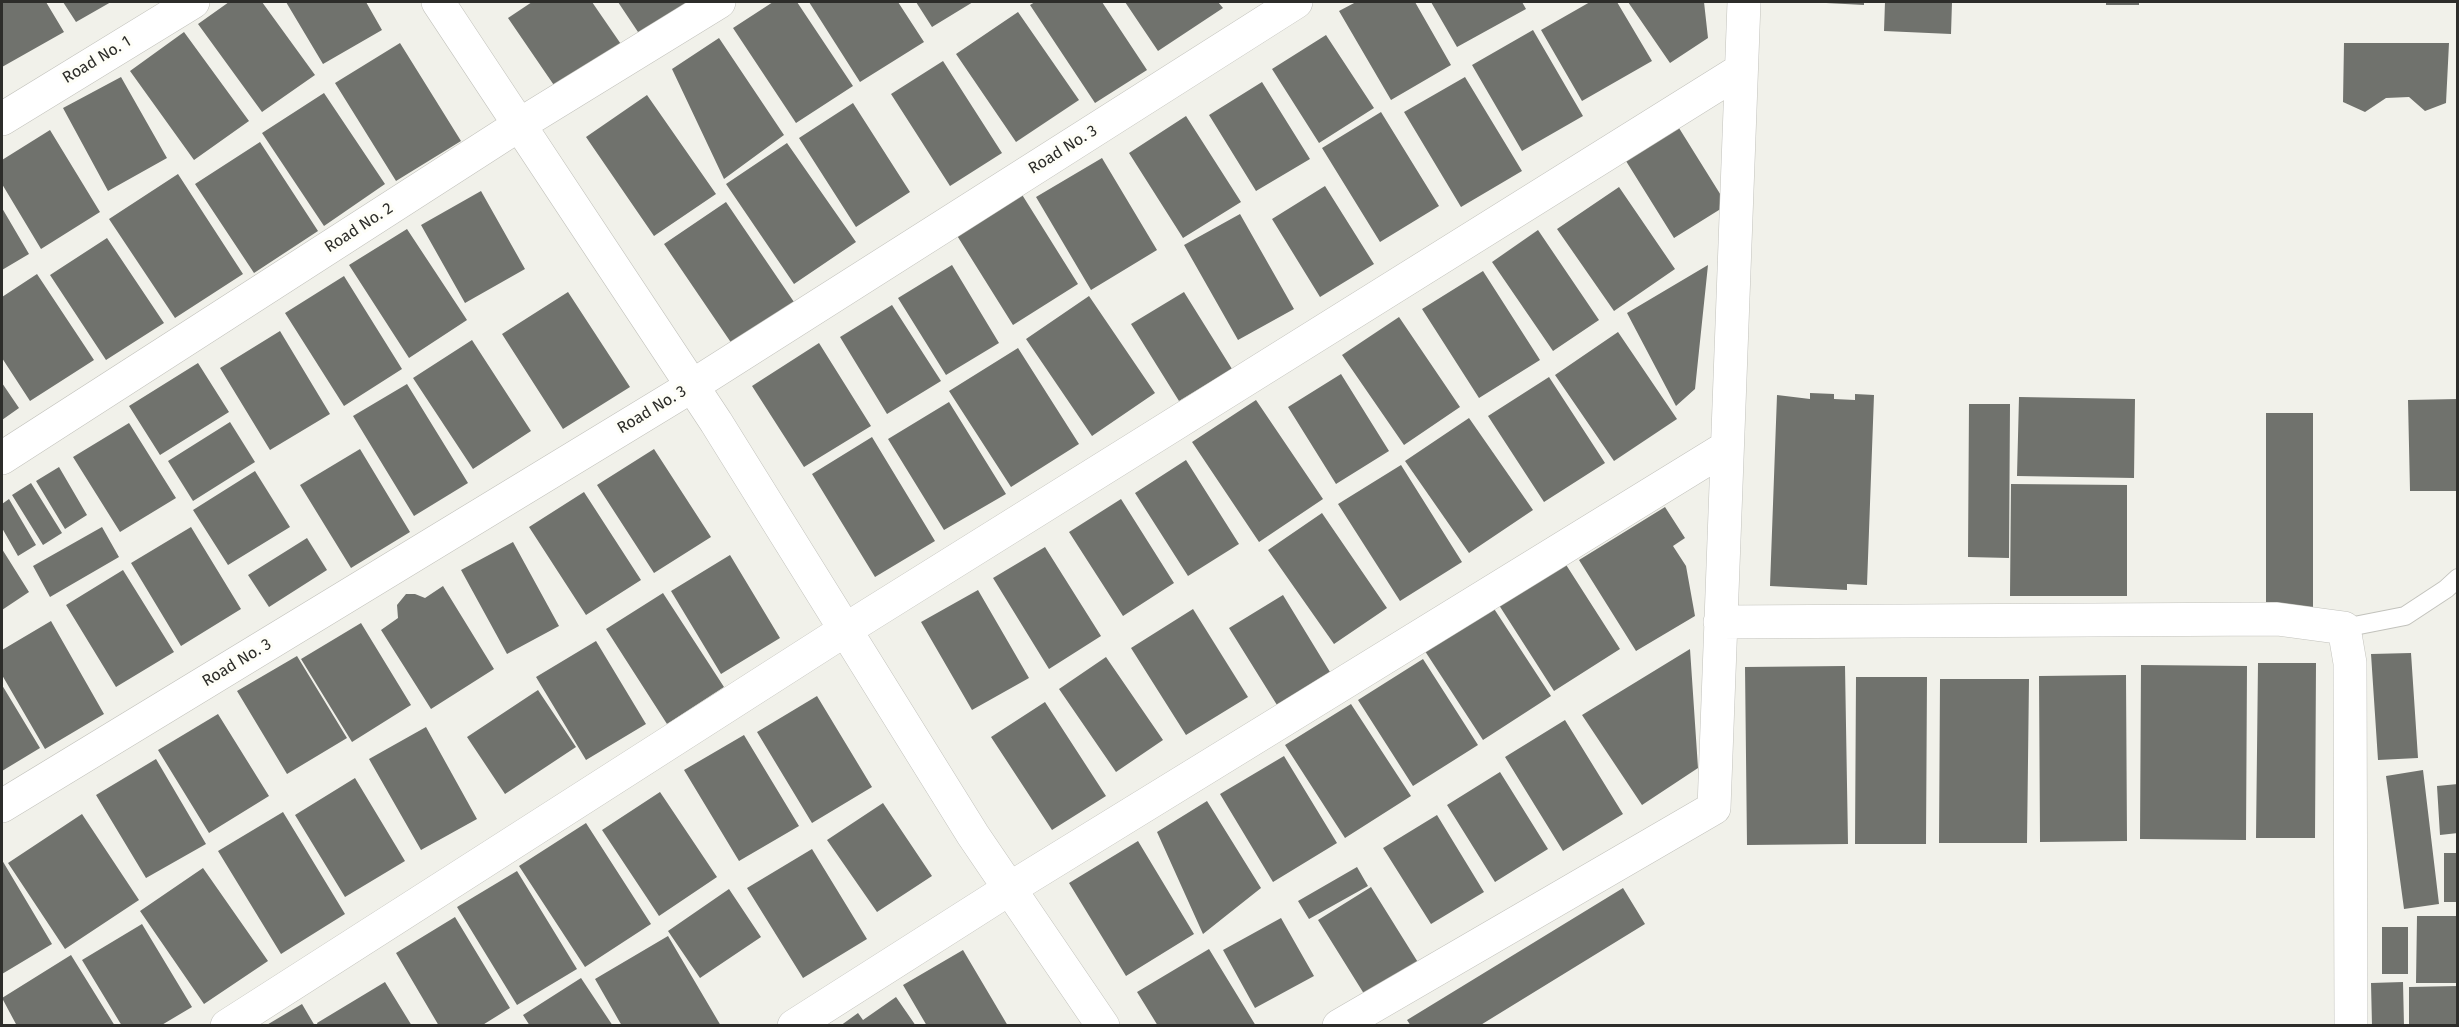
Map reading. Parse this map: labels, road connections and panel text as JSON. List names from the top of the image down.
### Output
{
  "streets": {
    "street": ["Road No. 1", "Road No. 3", "Road No. 2"]
  }
}
